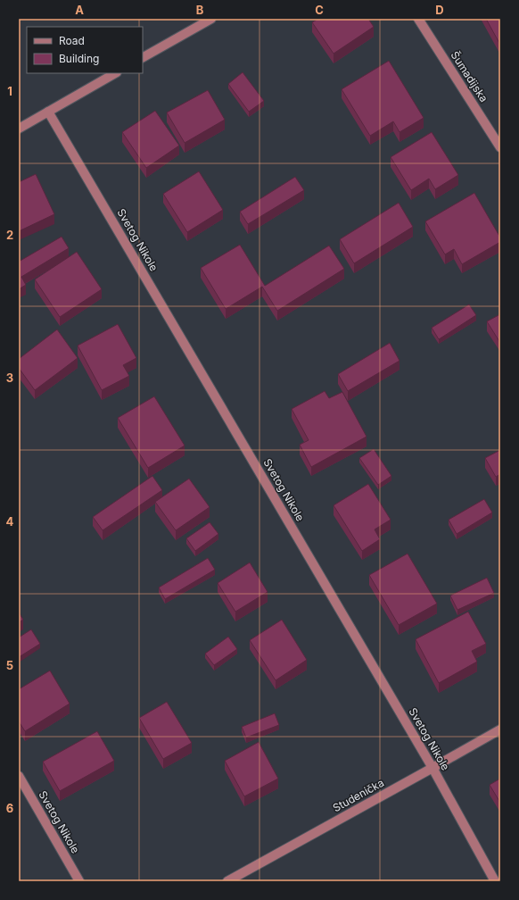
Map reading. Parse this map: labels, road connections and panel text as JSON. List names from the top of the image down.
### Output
{
  "streets": {
    "street": ["Šumadijska", "Svetog Nikole", "Studenička"]
  },
  "crossings": [
    ["Svetog Nikole", "Studenička"]
  ],
  "legend": ["Road", "Building"],
  "grid": {
    "columns": [
      "A",
      "B",
      "C",
      "D"
    ],
    "rows": [
      "1",
      "2",
      "3",
      "4",
      "5",
      "6"
    ]
  }
}
